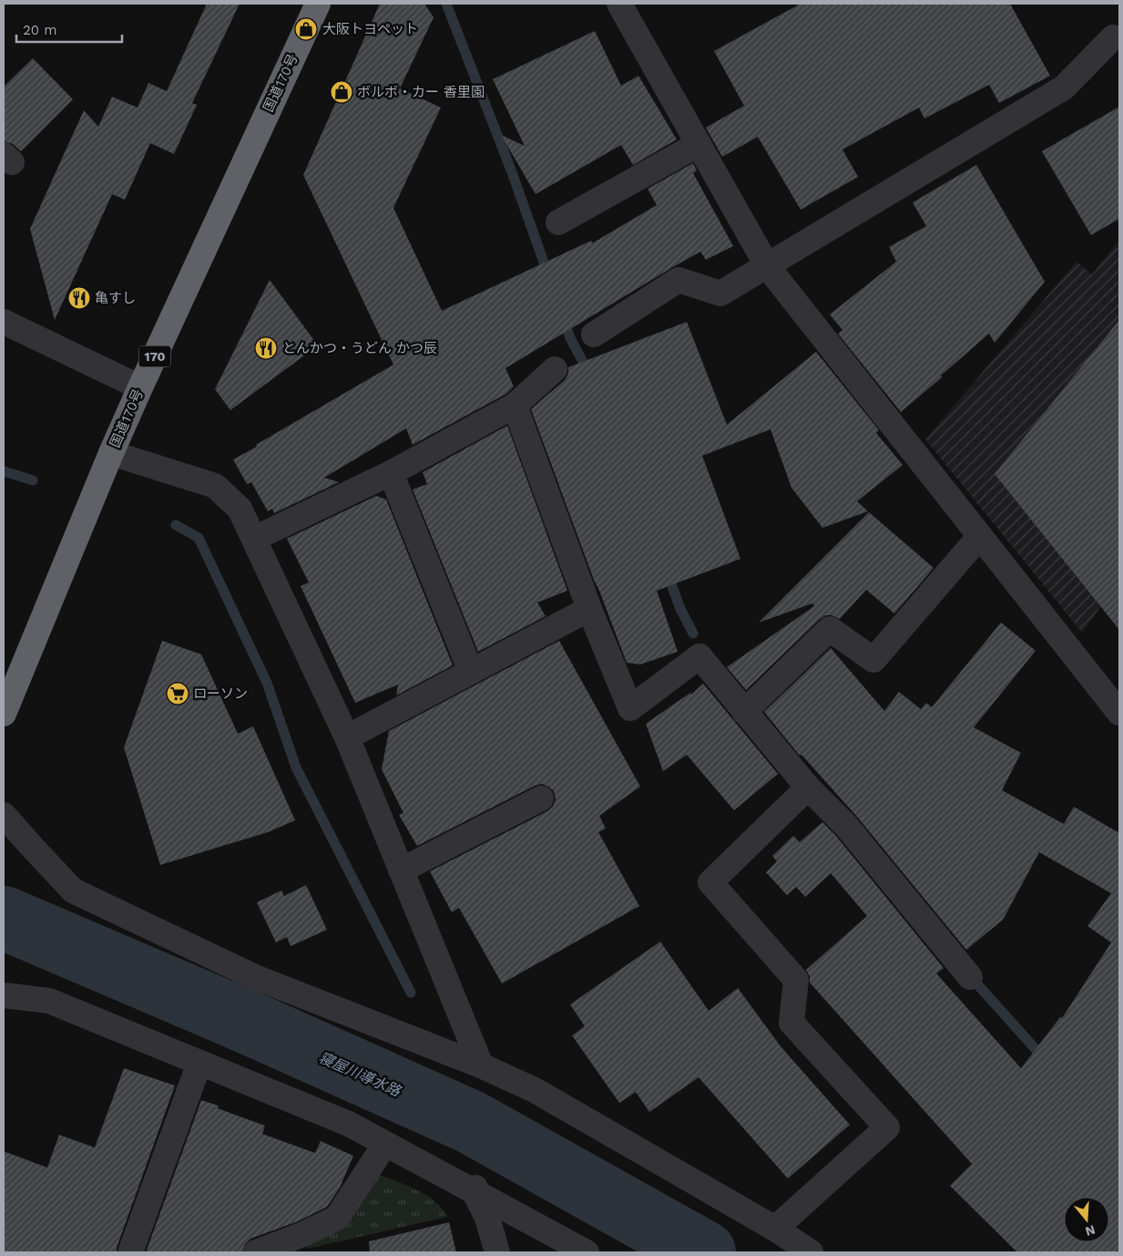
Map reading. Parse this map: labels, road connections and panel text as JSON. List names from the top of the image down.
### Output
{
  "streets": {
    "highway": ["国道170号", "170"]
  },
  "water": ["寝屋川導水路"],
  "places": {
    "shop": ["大阪トヨペット", "ボルボ・カー 香里園"],
    "restaurant": ["亀すし", "とんかつ・うどん かつ辰"],
    "supermarket": ["ローソン"]
  },
  "scale_bar": "20 m",
  "north": "bottom"
}
